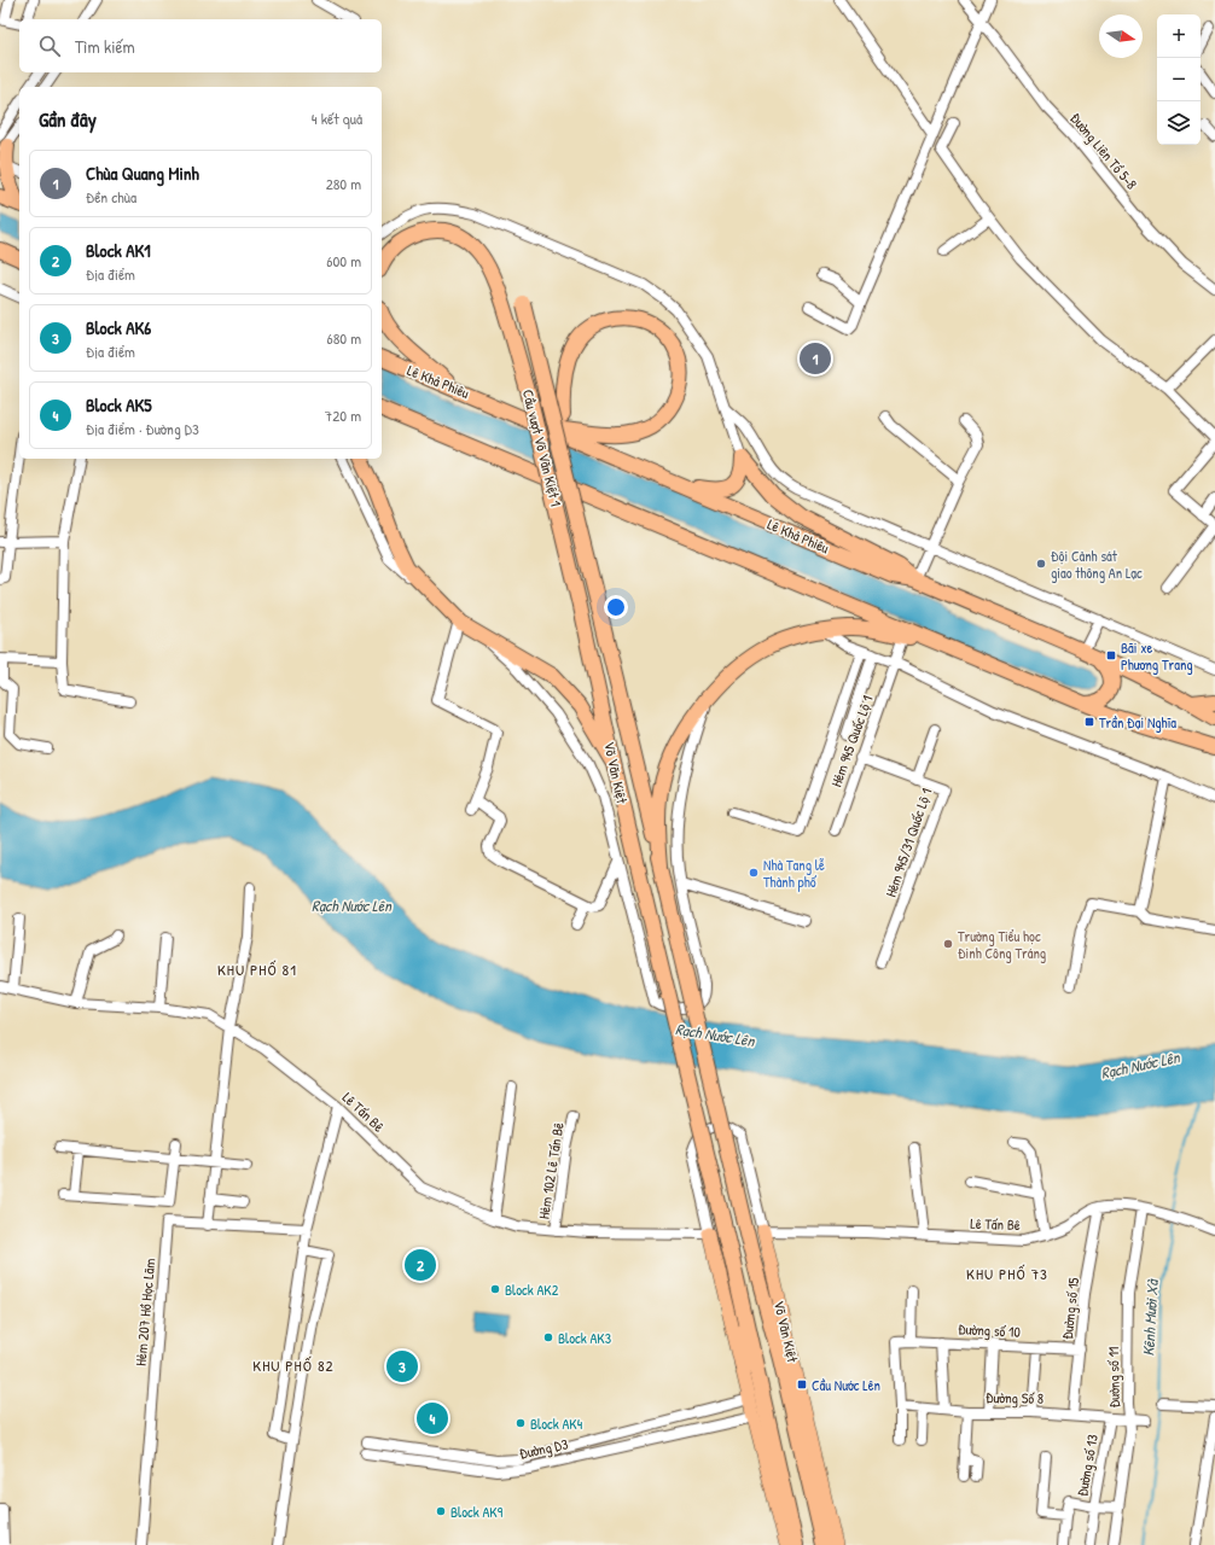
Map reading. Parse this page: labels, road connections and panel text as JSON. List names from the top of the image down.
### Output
{
  "streets": {
    "highway": ["Lê Khả Phiêu", "Cầu vượt Võ Văn Kiệt 1", "Võ Văn Kiệt"],
    "street": [
      "Đường Liên Tổ 5-8",
      "Hẻm 945 Quốc Lộ 1",
      "Hẻm 945/31 Quốc Lộ 1",
      "Lê Tấn Bê",
      "Hẻm 102 Lê Tấn Bê",
      "Đường số 15",
      "Hẻm 207 Hồ Học Lãm",
      "Đường số 10",
      "Đường số 11",
      "Đường Số 8",
      "Đường D3",
      "Đường số 13"
    ]
  },
  "crossings": [
    ["Cầu vượt Võ Văn Kiệt 1", "Võ Văn Kiệt"],
    ["Hẻm 945 Quốc Lộ 1", "Hẻm 945/31 Quốc Lộ 1"],
    ["Võ Văn Kiệt", "Lê Tấn Bê"],
    ["Lê Tấn Bê", "Hẻm 102 Lê Tấn Bê"],
    ["Lê Tấn Bê", "Đường số 15"],
    ["Lê Tấn Bê", "Đường số 11"],
    ["Đường số 15", "Đường số 10"],
    ["Đường số 15", "Đường Số 8"],
    ["Đường số 10", "Đường Số 8"],
    ["Đường số 11", "Đường Số 8"],
    ["Đường Số 8", "Đường số 13"]
  ],
  "districts": ["KHU PHỐ 81", "KHU PHỐ 73", "KHU PHỐ 82"],
  "water": ["Rạch Nước Lên", "Kênh Mười Xà"],
  "places": {
    "other": [
      "Đội Cảnh sát giao thông An Lạc",
      "Nhà Tang lễ Thành phố",
      "Trường Tiểu học Đinh Công Tráng",
      "Block AK2",
      "Block AK3",
      "Block AK4",
      "Block AK9"
    ],
    "transit": ["Bãi xe Phương Trang", "Trần Đại Nghĩa", "Cầu Nước Lên"]
  },
  "north": "right",
  "page": {
    "map_buttons": ["+", "−"],
    "search": "Tìm kiếm",
    "heading": ["Gần đây", "4 kết quả"],
    "list": [
      {
        "mark": "1",
        "name": "Chùa Quang Minh",
        "note": "Đền chùa",
        "value": "280 m"
      },
      {
        "mark": "2",
        "name": "Block AK1",
        "note": "Địa điểm",
        "value": "600 m"
      },
      {
        "mark": "3",
        "name": "Block AK6",
        "note": "Địa điểm",
        "value": "680 m"
      },
      {
        "mark": "4",
        "name": "Block AK5",
        "note": "Địa điểm · Đường D3",
        "value": "720 m"
      }
    ],
    "pins": [
      "1",
      "2",
      "3",
      "4"
    ]
  }
}
